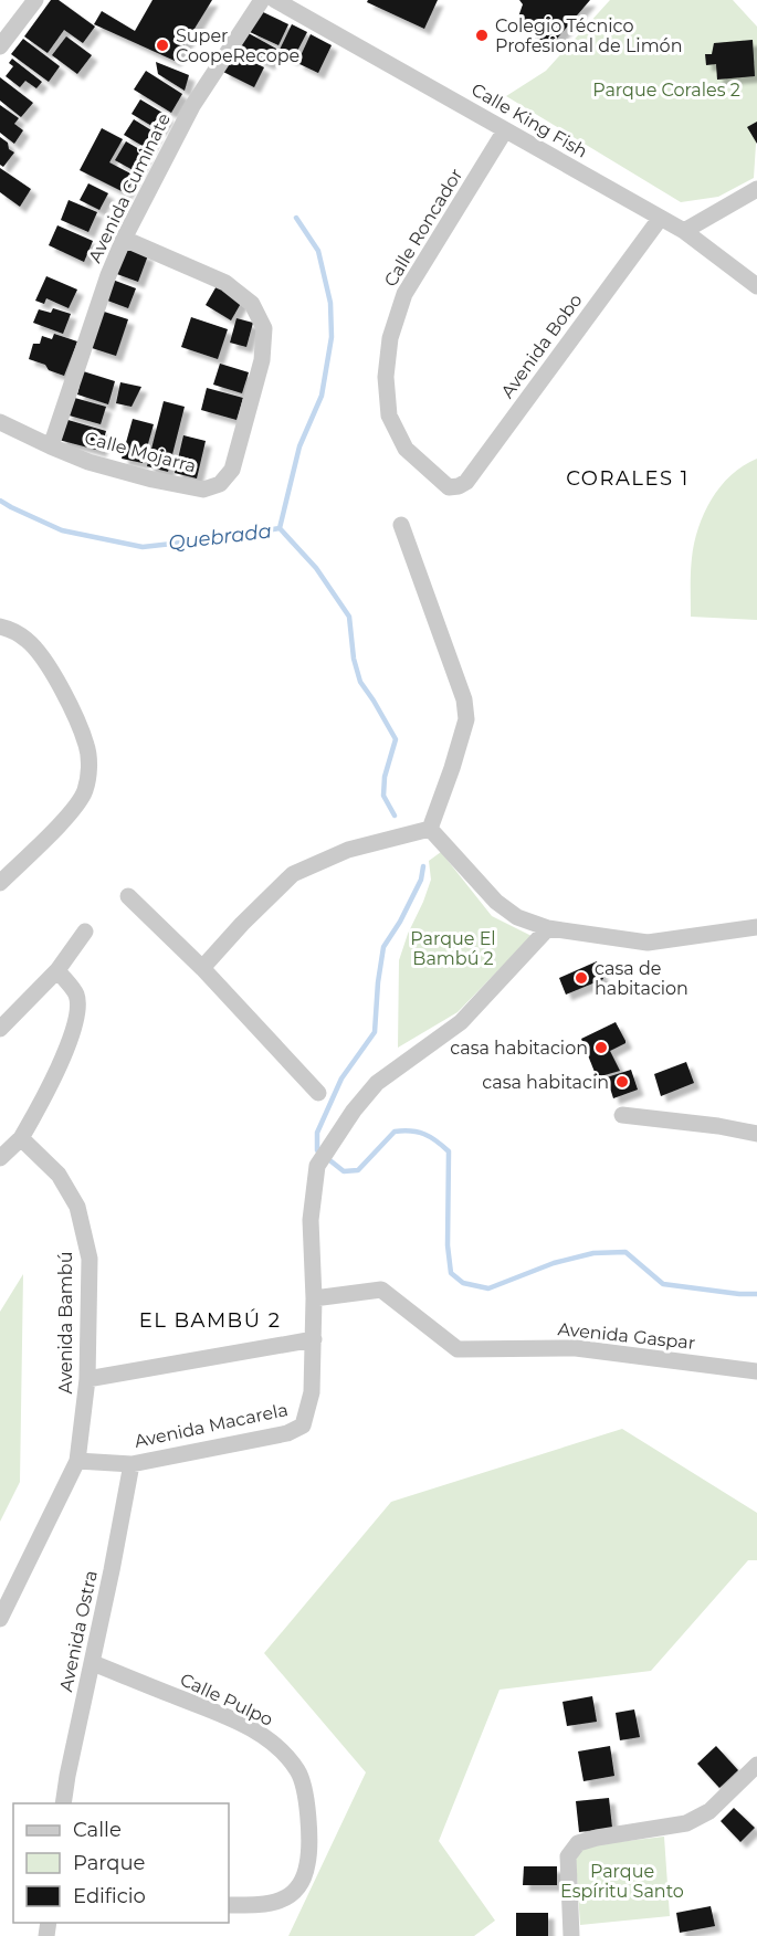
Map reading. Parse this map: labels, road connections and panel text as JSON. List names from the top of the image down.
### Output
{
  "streets": {
    "street": [
      "Calle King Fish",
      "Avenida Cuminate",
      "Calle Roncador",
      "Avenida Bobo",
      "Calle Mojarra",
      "Avenida Bambú",
      "Avenida Gaspar",
      "Avenida Macarela",
      "Avenida Ostra",
      "Calle Pulpo"
    ]
  },
  "crossings": [
    ["Calle King Fish", "Calle Roncador"],
    ["Calle King Fish", "Avenida Bobo"],
    ["Avenida Cuminate", "Calle Mojarra"],
    ["Calle Roncador", "Avenida Bobo"],
    ["Avenida Bambú", "Avenida Macarela"],
    ["Avenida Gaspar", "Avenida Macarela"],
    ["Avenida Macarela", "Avenida Ostra"],
    ["Avenida Ostra", "Calle Pulpo"]
  ],
  "districts": ["CORALES 1", "EL BAMBÚ 2"],
  "water": ["Quebrada"],
  "parks": ["Parque Corales 2", "Parque El Bambú 2", "Parque Espíritu Santo"],
  "places": [
    "Colegio Técnico Profesional de Limón",
    "Super CoopeRecope",
    "casa de habitacion",
    "casa habitacion",
    "casa habitacin"
  ],
  "legend": ["Calle", "Parque", "Edificio"]
}
